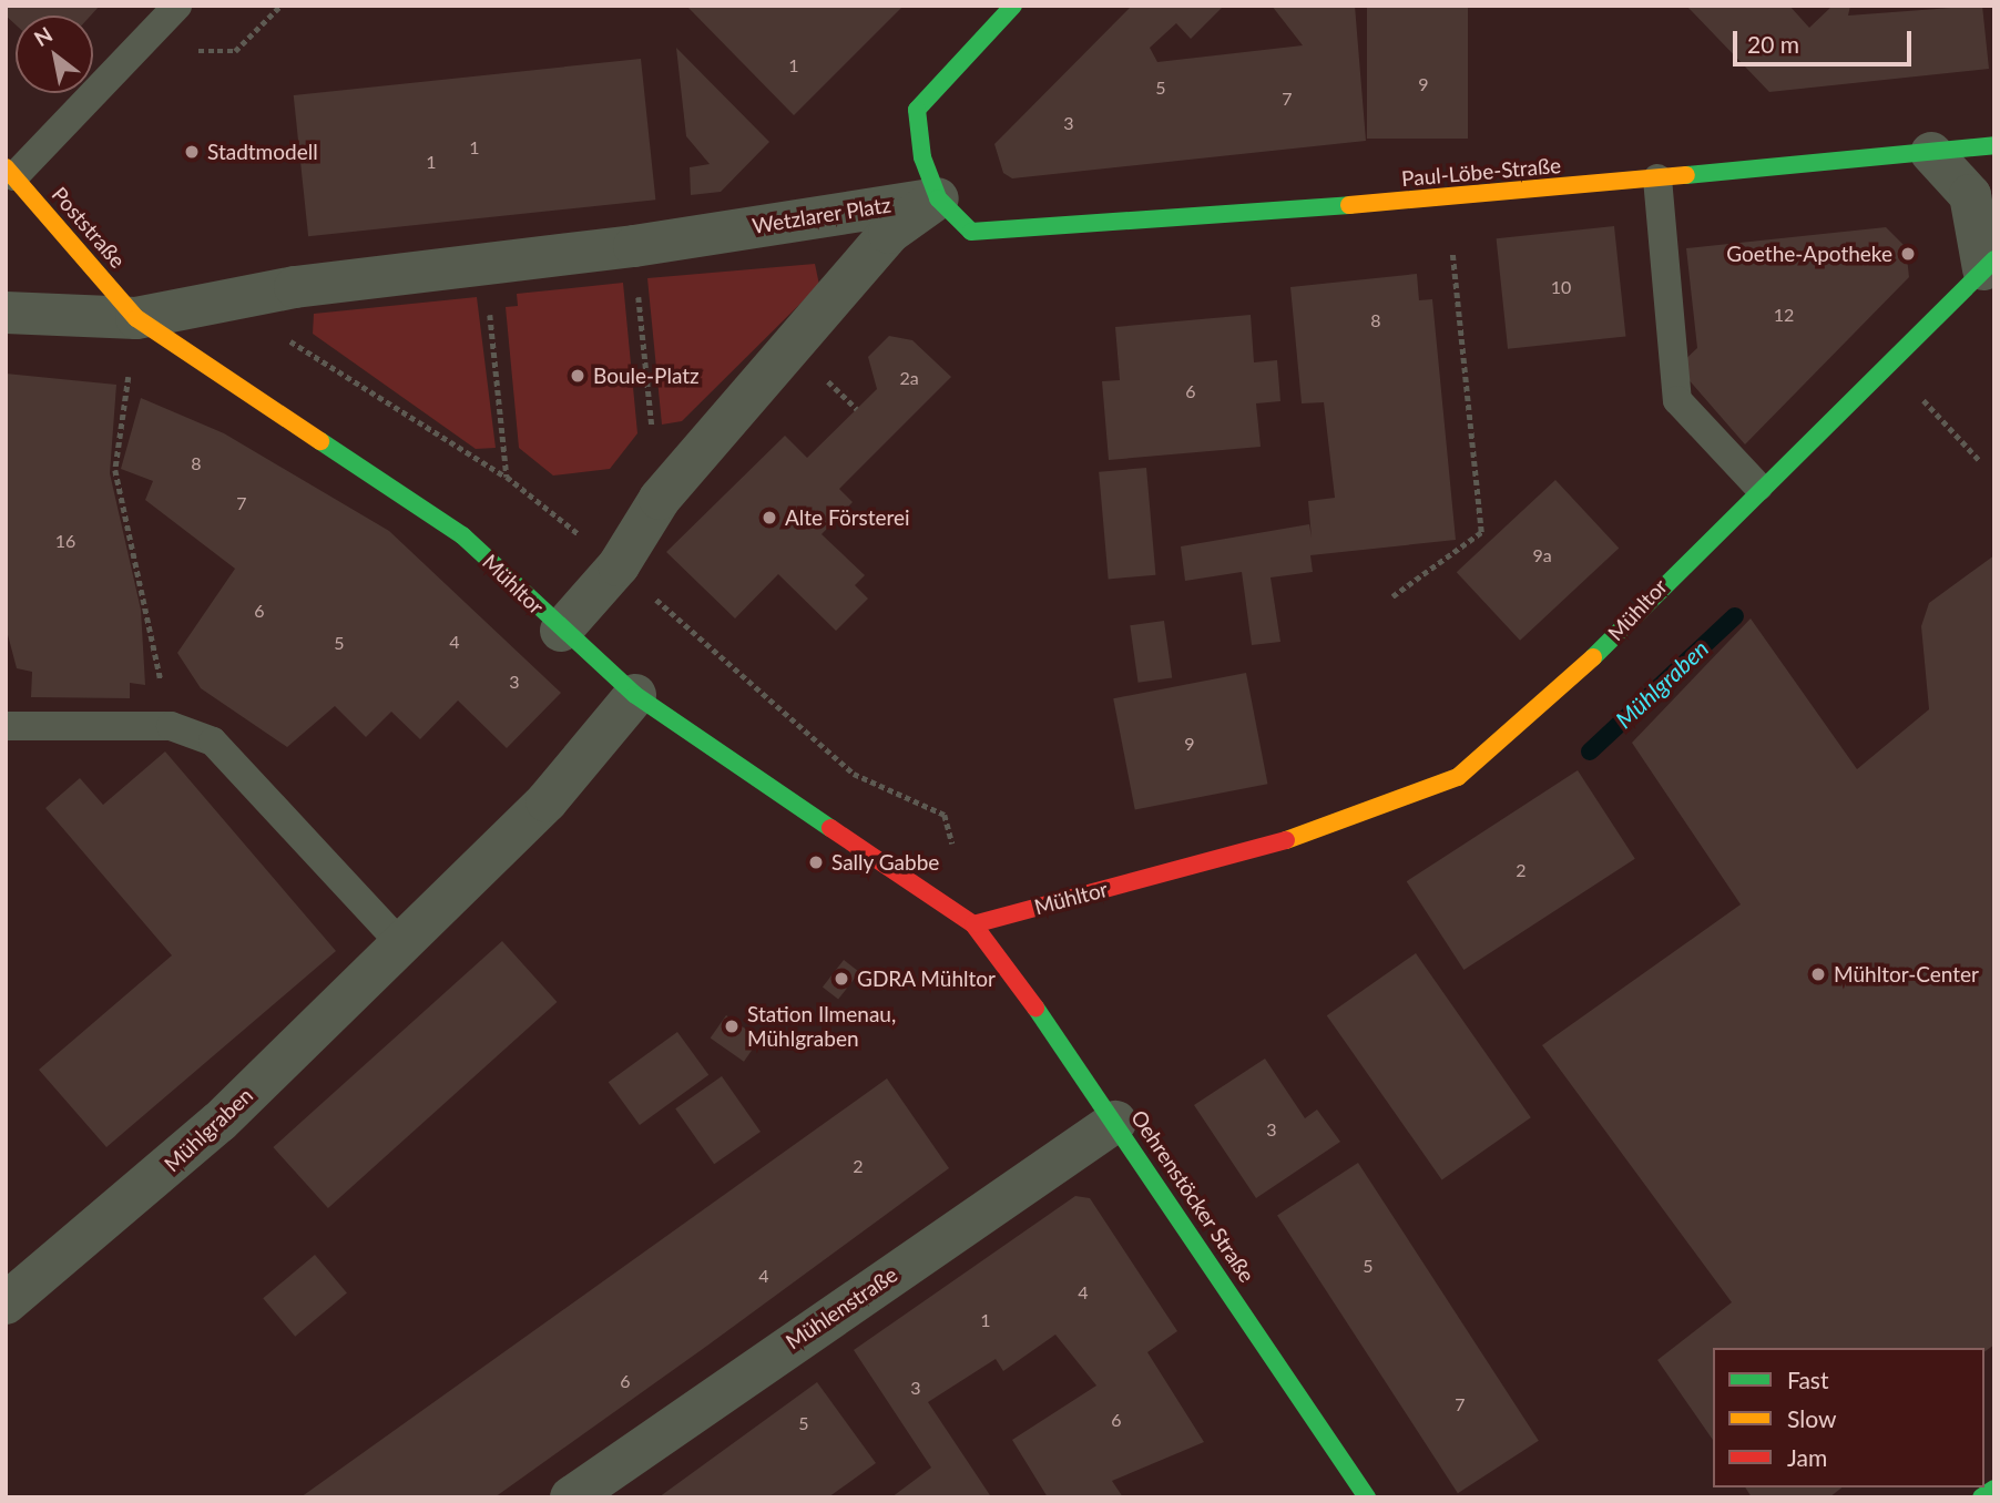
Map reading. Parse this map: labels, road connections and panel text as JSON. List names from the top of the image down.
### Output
{
  "streets": {
    "street": [
      "Paul-Löbe-Straße",
      "Wetzlarer Platz",
      "Poststraße",
      "Mühltor",
      "Mühlgraben",
      "Oehrenstöcker Straße",
      "Mühlenstraße"
    ]
  },
  "crossings": [
    ["Paul-Löbe-Straße", "Wetzlarer Platz"],
    ["Paul-Löbe-Straße", "Mühltor"],
    ["Wetzlarer Platz", "Poststraße"],
    ["Wetzlarer Platz", "Mühltor"],
    ["Poststraße", "Mühltor"],
    ["Mühltor", "Mühlgraben"],
    ["Mühltor", "Oehrenstöcker Straße"],
    ["Oehrenstöcker Straße", "Mühlenstraße"]
  ],
  "water": ["Mühlgraben"],
  "places": [
    "Stadtmodell",
    "Goethe-Apotheke",
    "Boule-Platz",
    "Alte Försterei",
    "Sally Gabbe",
    "Mühltor-Center",
    "GDRA Mühltor",
    "Station Ilmenau, Mühlgraben"
  ],
  "house_numbers": [
    "1",
    "9",
    "5",
    "7",
    "3",
    "1",
    "1",
    "10",
    "12",
    "8",
    "2a",
    "6",
    "8",
    "7",
    "16",
    "9a",
    "6",
    "4",
    "5",
    "3",
    "9",
    "2",
    "3",
    "2",
    "5",
    "4",
    "4",
    "1",
    "6",
    "3",
    "7",
    "6",
    "5"
  ],
  "legend": ["Fast", "Slow", "Jam"],
  "scale_bar": "20 m",
  "north": "top left"
}
